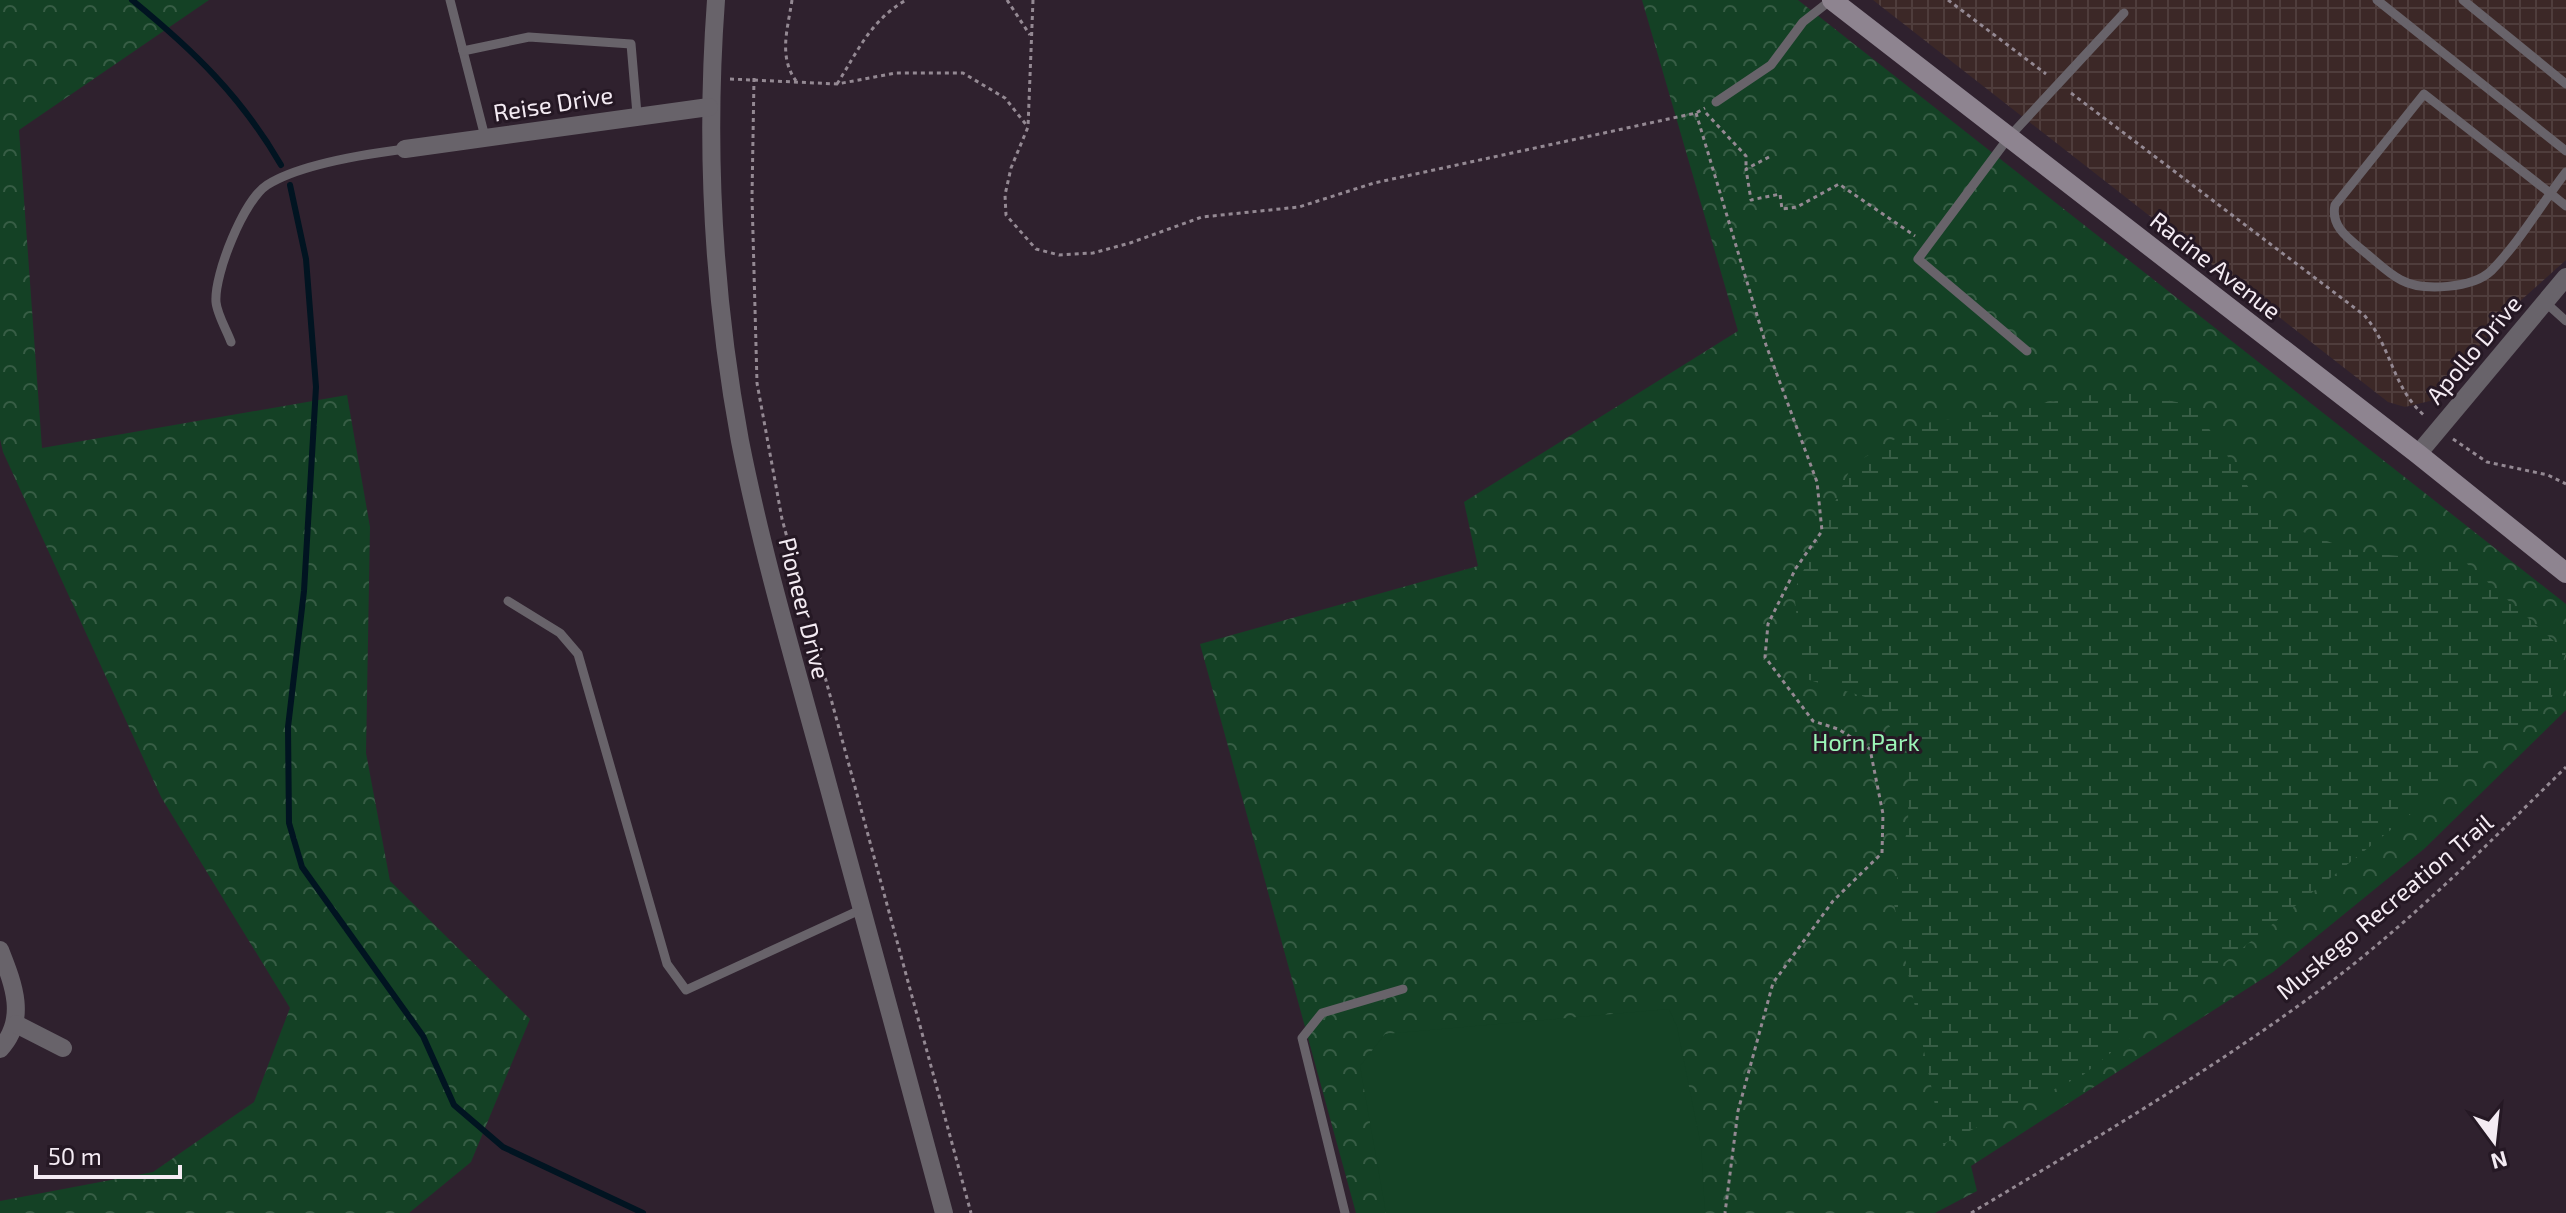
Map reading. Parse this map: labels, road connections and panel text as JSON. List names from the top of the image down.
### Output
{
  "streets": {
    "main road": ["Racine Avenue"],
    "street": ["Reise Drive", "Apollo Drive", "Pioneer Drive"],
    "path": ["Muskego Recreation Trail"]
  },
  "crossings": [
    ["Reise Drive", "Pioneer Drive"],
    ["Racine Avenue", "Apollo Drive"]
  ],
  "parks": ["Horn Park"],
  "scale_bar": "50 m",
  "north": "bottom"
}
